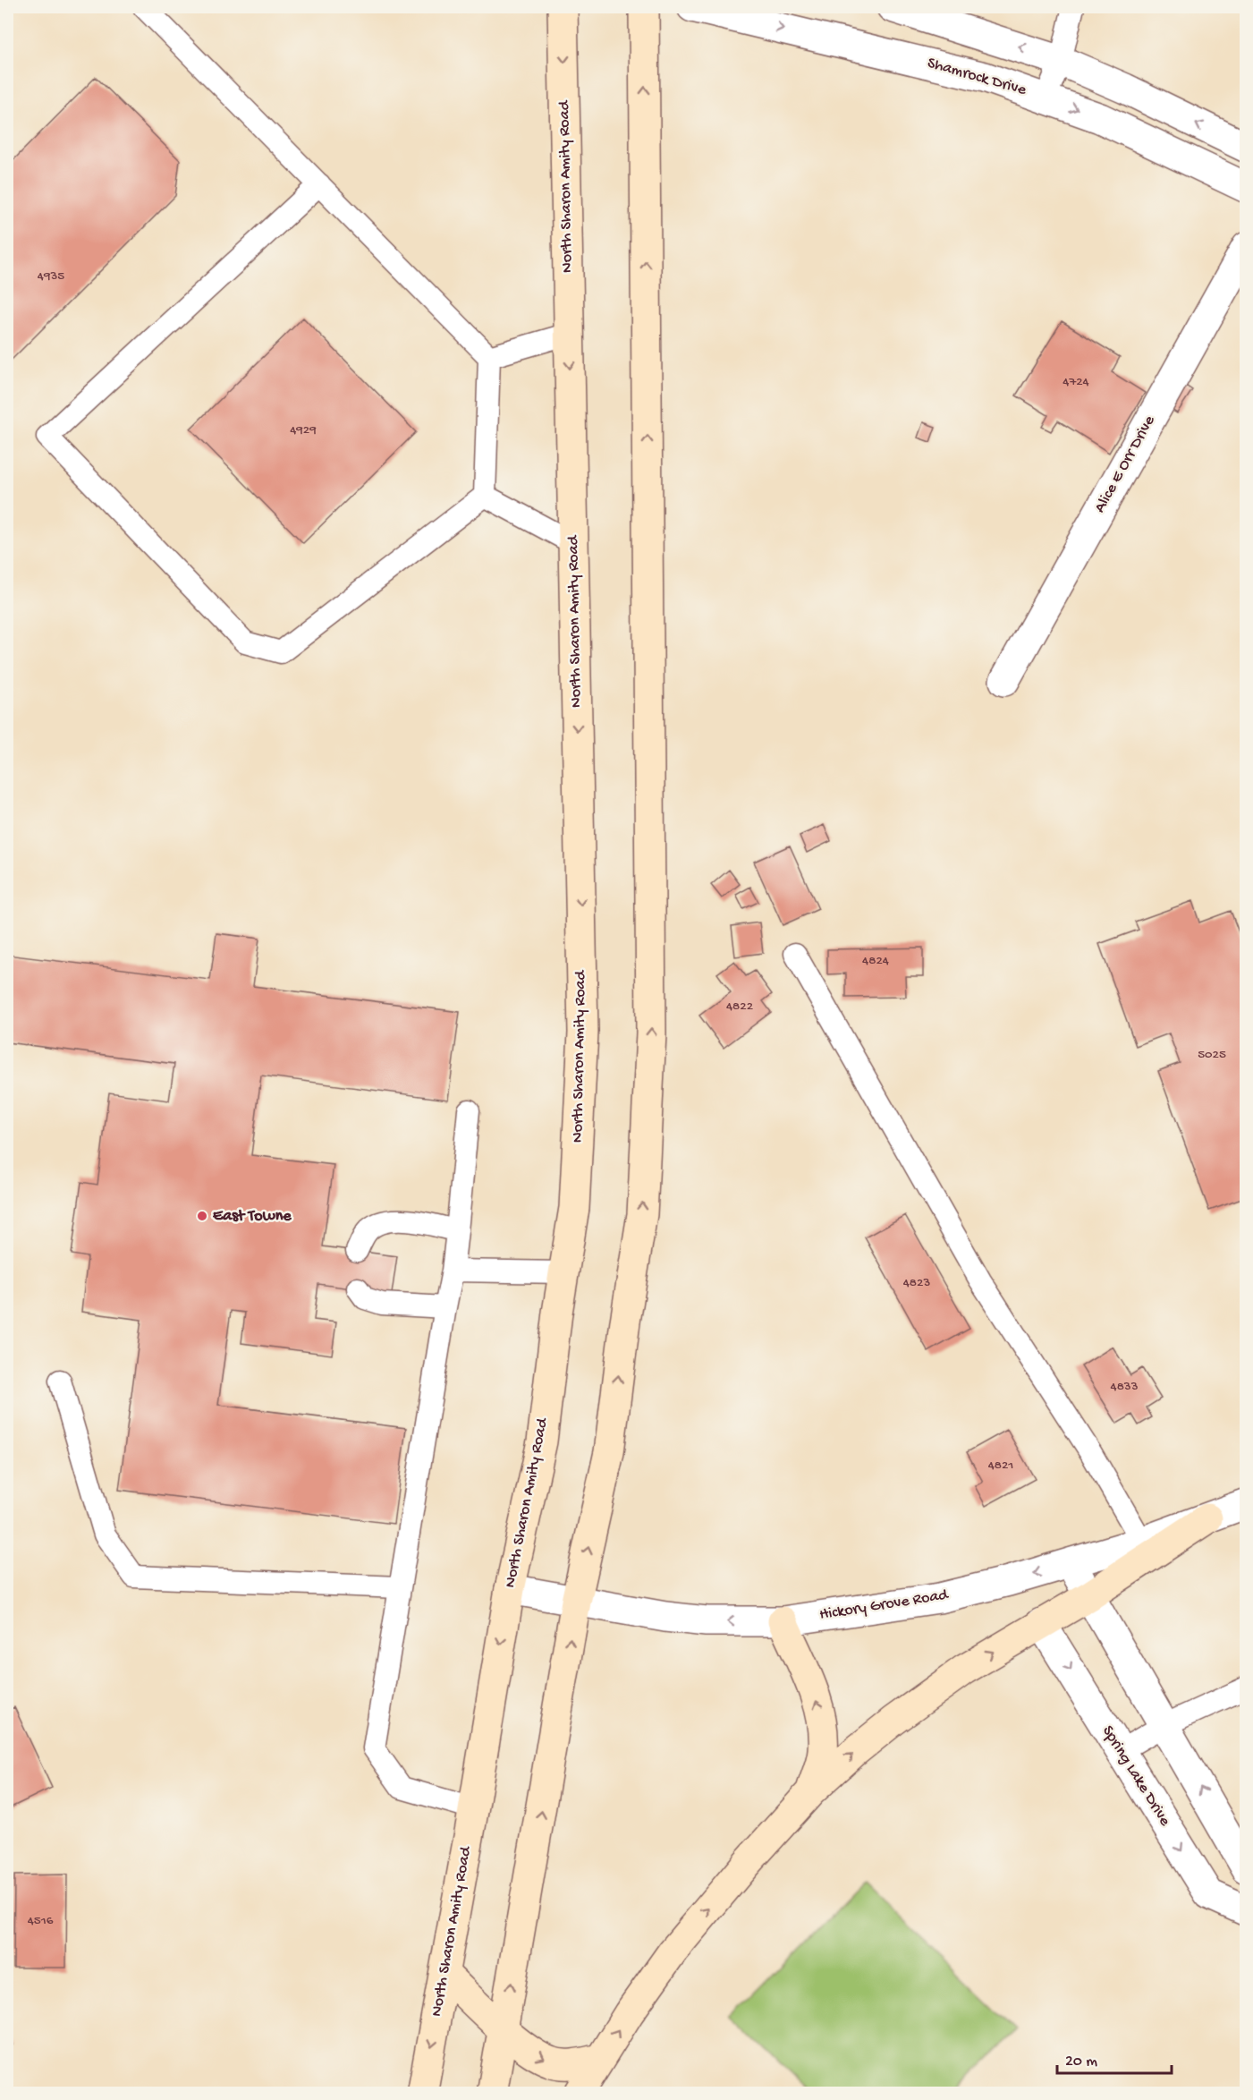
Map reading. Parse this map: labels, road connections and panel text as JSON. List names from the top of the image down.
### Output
{
  "streets": {
    "main road": ["North Sharon Amity Road"],
    "street": [
      "Shamrock Drive",
      "Alice E Orr Drive",
      "Hickory Grove Road",
      "Spring Lake Drive"
    ]
  },
  "crossings": [
    ["North Sharon Amity Road", "Hickory Grove Road"]
  ],
  "one_way": ["Hickory Grove Road"],
  "places": ["East Towne"],
  "house_numbers": [
    "4935",
    "4724",
    "4929",
    "4824",
    "4822",
    "5025",
    "4823",
    "4833",
    "4821",
    "4516"
  ],
  "scale_bar": "20 m"
}
